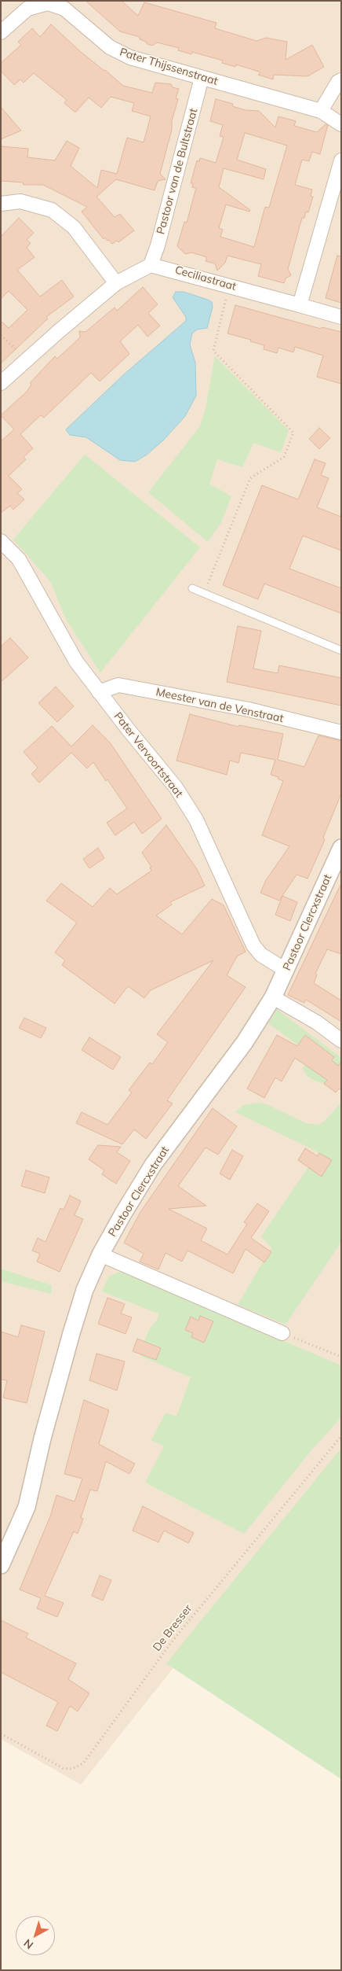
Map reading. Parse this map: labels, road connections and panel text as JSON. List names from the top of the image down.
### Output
{
  "streets": {
    "street": [
      "Pater Thijssenstraat",
      "Pastoor van de Bultstraat",
      "Ceciliastraat",
      "Meester van de Venstraat",
      "Pater Vervoortstraat",
      "Pastoor Clercxstraat"
    ],
    "path": ["De Bresser"]
  },
  "crossings": [
    ["Pater Thijssenstraat", "Pastoor van de Bultstraat"],
    ["Pastoor van de Bultstraat", "Ceciliastraat"],
    ["Meester van de Venstraat", "Pater Vervoortstraat"],
    ["Pater Vervoortstraat", "Pastoor Clercxstraat"]
  ],
  "north": "bottom left"
}
